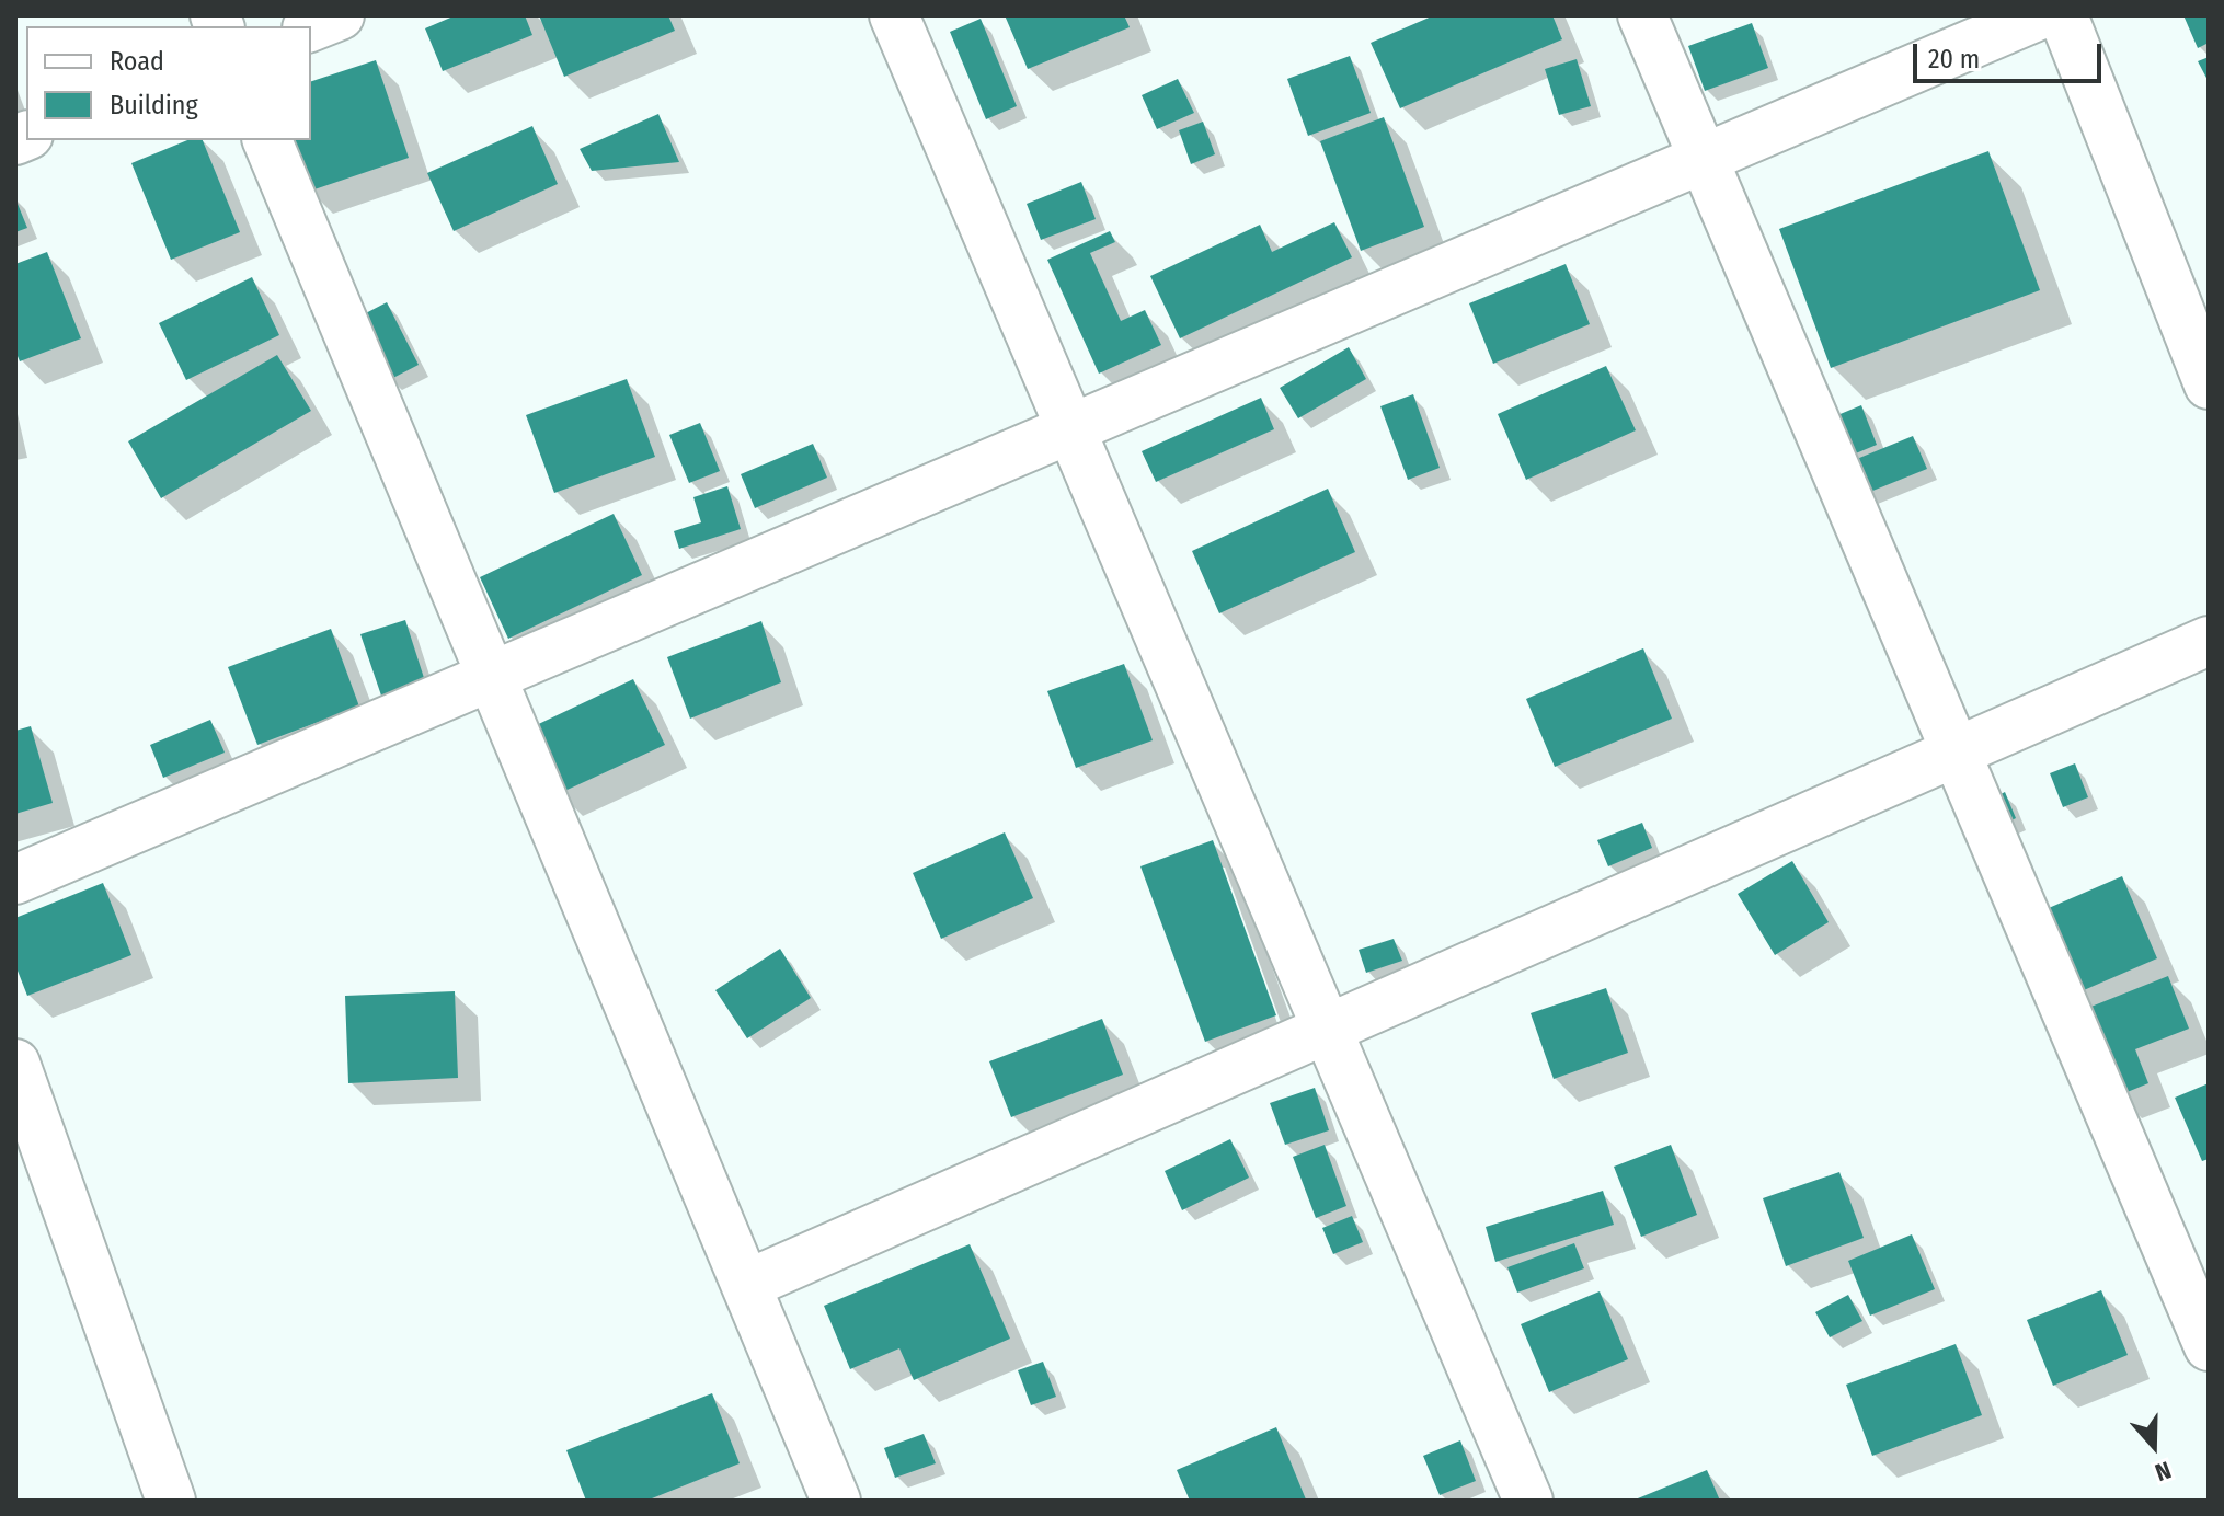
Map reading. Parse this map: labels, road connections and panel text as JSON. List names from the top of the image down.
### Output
{
  "legend": ["Road", "Building"],
  "scale_bar": "20 m",
  "north": "bottom"
}
